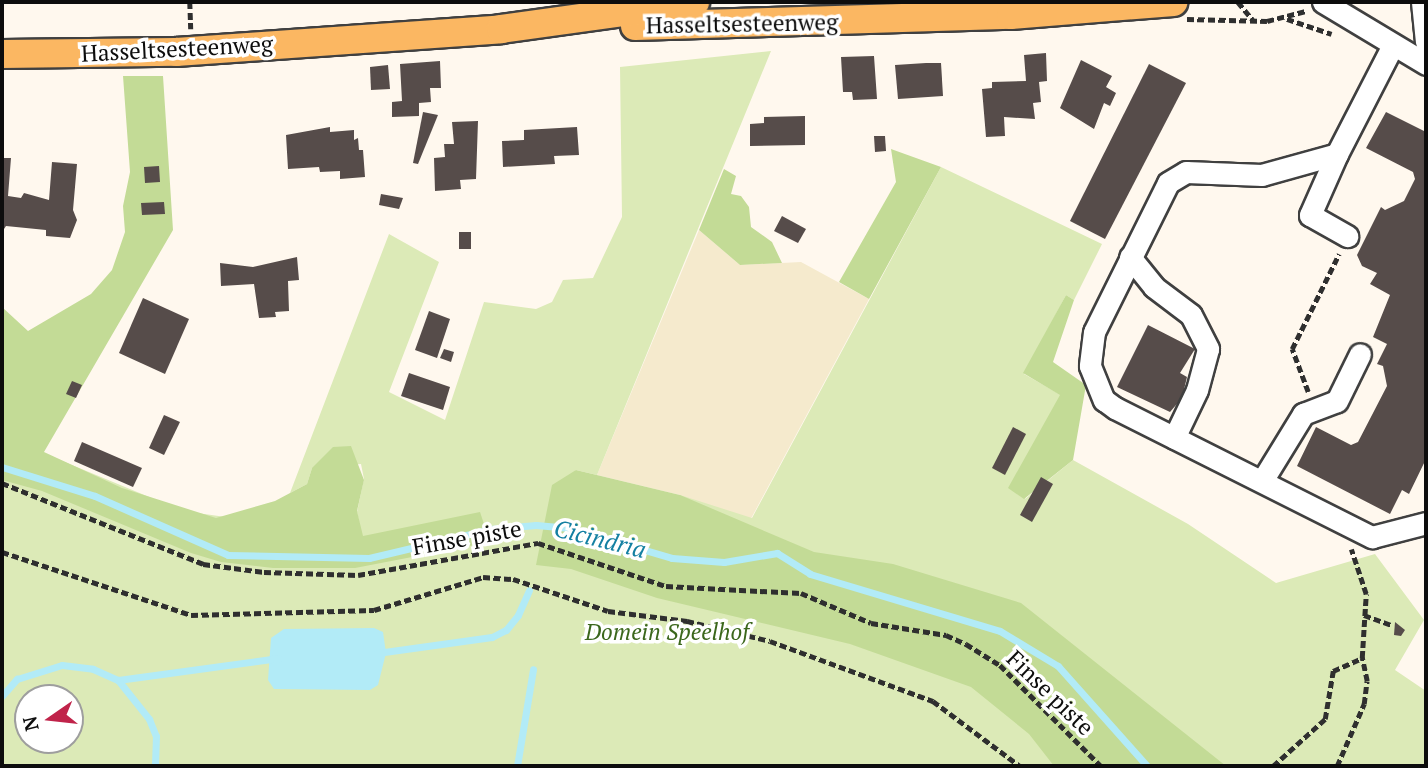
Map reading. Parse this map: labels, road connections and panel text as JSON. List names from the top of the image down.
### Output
{
  "streets": {
    "main road": ["Hasseltsesteenweg"],
    "path": ["Finse piste"]
  },
  "water": ["Cicindria"],
  "parks": ["Domein Speelhof"],
  "north": "left"
}
